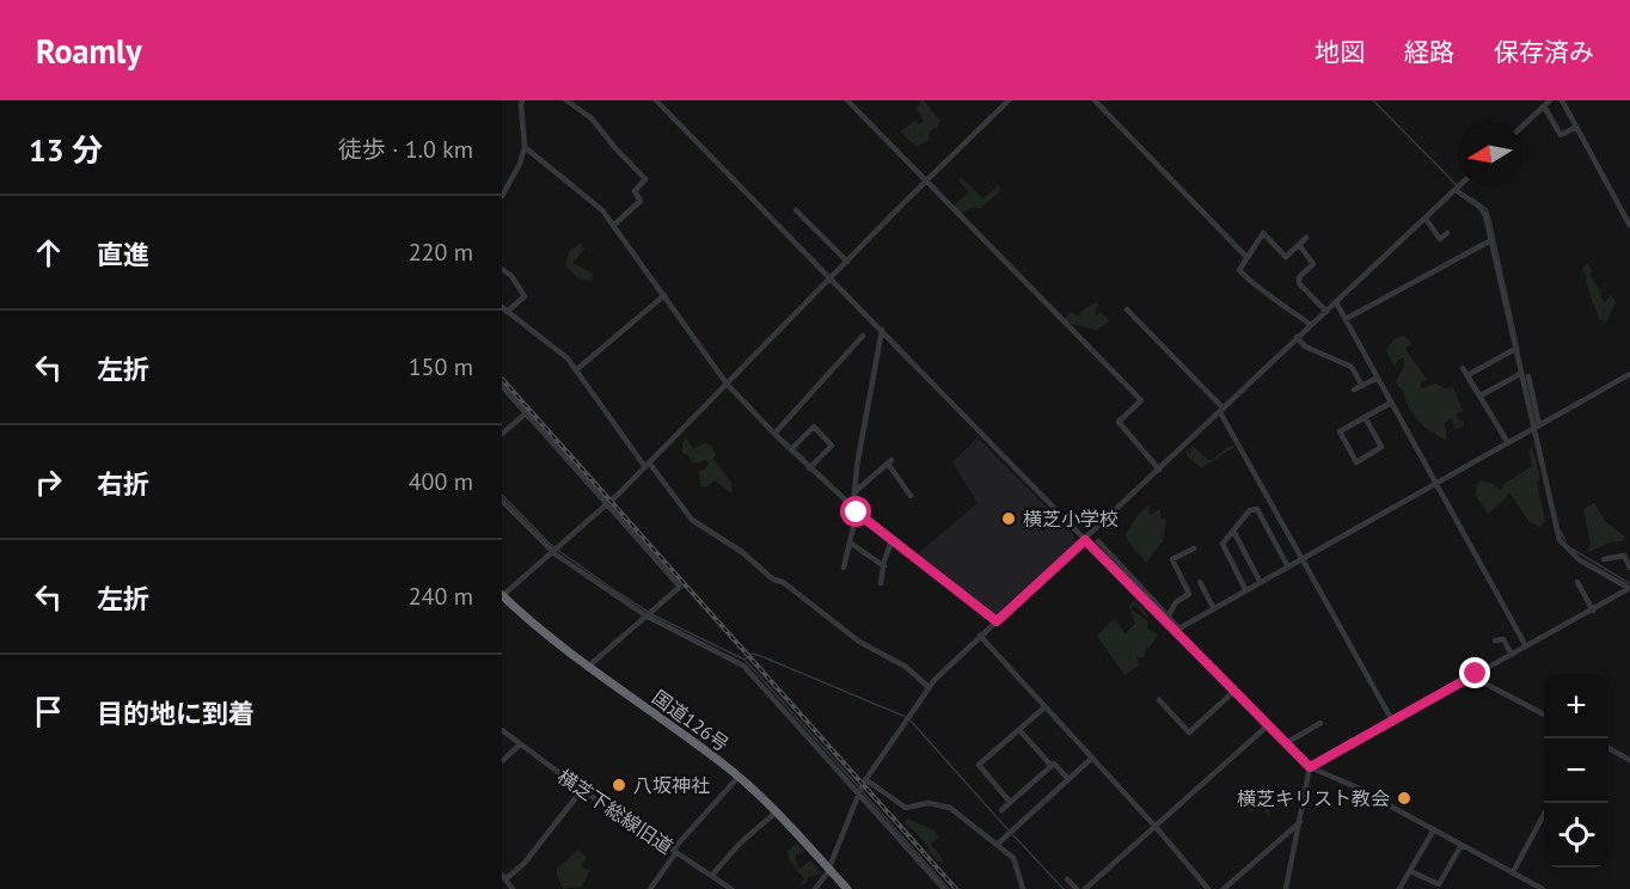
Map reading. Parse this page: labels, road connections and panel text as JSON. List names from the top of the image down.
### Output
{
  "streets": {
    "highway": ["国道126号"],
    "street": ["横芝下総線旧道"]
  },
  "places": ["横芝小学校", "八坂神社", "横芝キリスト教会"],
  "north": "left",
  "page": {
    "header": "Roamly",
    "nav": ["地図", "経路", "保存済み"],
    "heading": ["13 分", "徒歩 · 1.0 km"],
    "list": [
      ["直進", "220 m"],
      ["左折", "150 m"],
      ["右折", "400 m"],
      ["左折", "240 m"],
      "目的地に到着"
    ],
    "map_buttons": ["+", "−"]
  }
}
